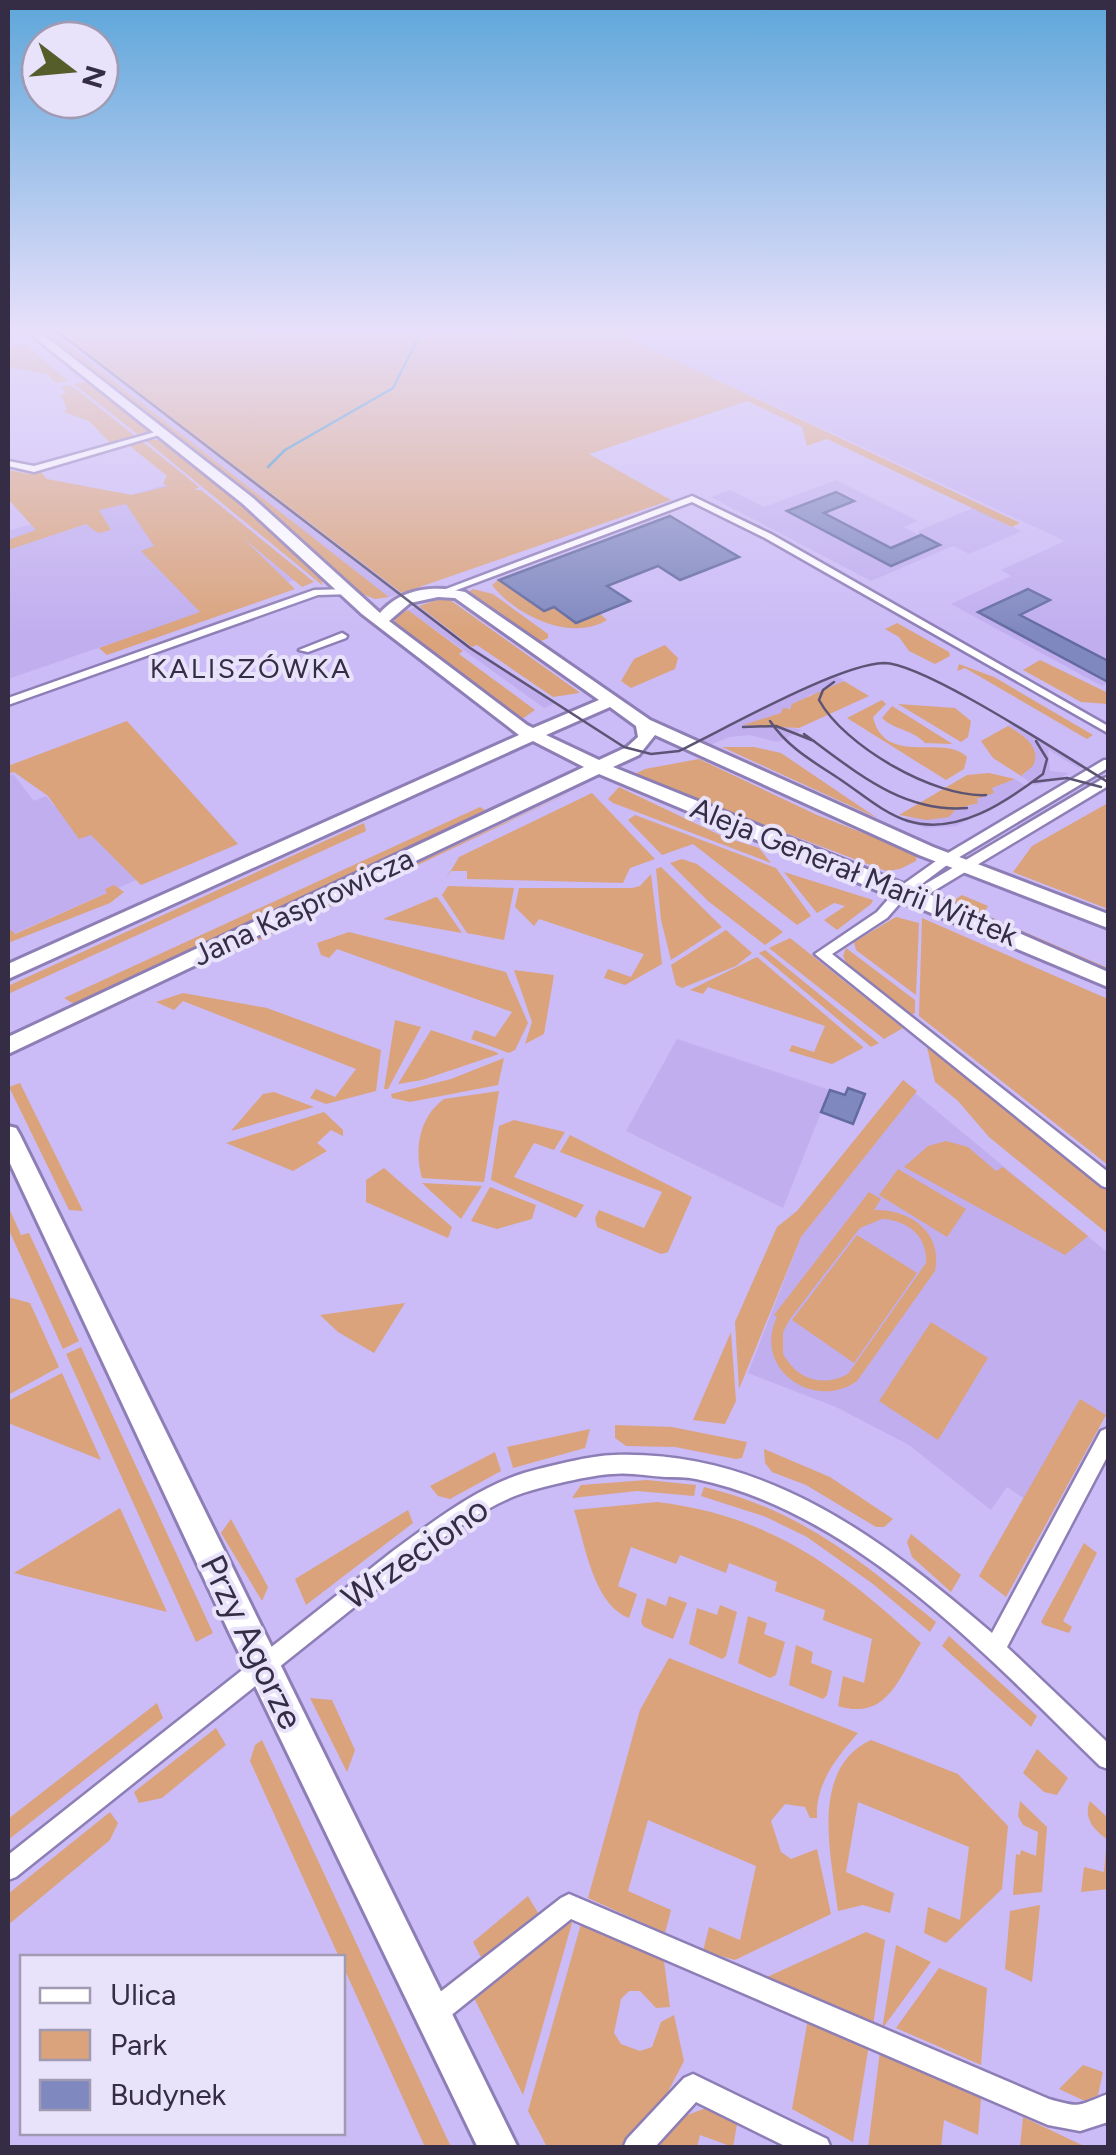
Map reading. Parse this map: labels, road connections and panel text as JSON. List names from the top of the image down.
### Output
{
  "streets": {
    "street": [
      "Aleja Generał Marii Wittek",
      "Jana Kasprowicza",
      "Wrzeciono",
      "Przy Agorze"
    ]
  },
  "crossings": [
    ["Aleja Generał Marii Wittek", "Jana Kasprowicza"],
    ["Wrzeciono", "Przy Agorze"]
  ],
  "districts": ["KALISZÓWKA"],
  "legend": ["Ulica", "Park", "Budynek"],
  "north": "right"
}
